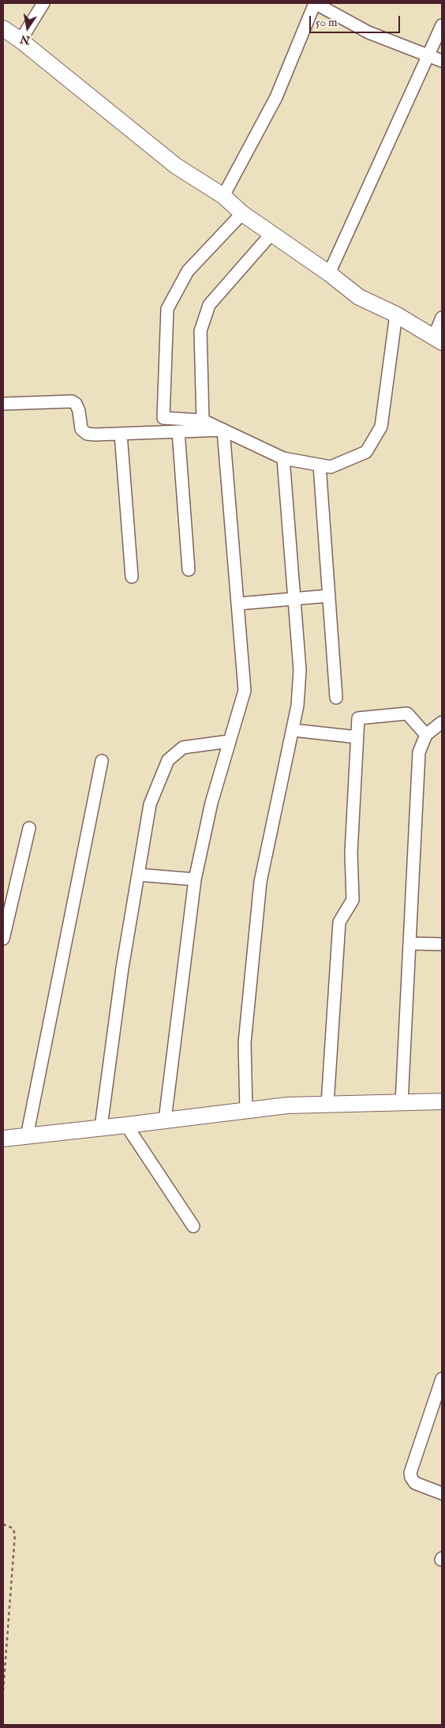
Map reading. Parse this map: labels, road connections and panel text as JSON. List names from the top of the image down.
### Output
{
  "scale_bar": "50 m",
  "north": "bottom"
}
